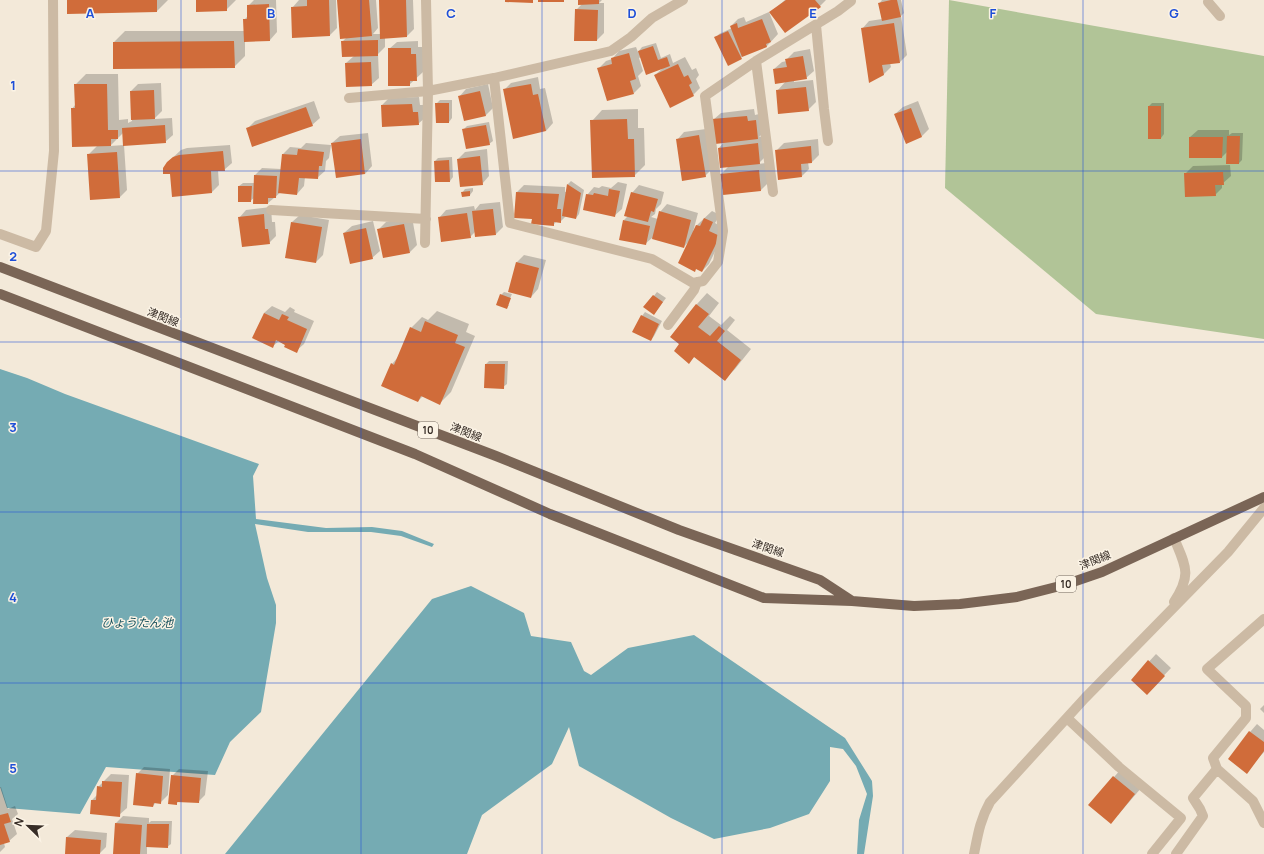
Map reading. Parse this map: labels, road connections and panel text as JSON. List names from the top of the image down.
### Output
{
  "streets": {
    "main road": ["津関線", "10"]
  },
  "water": ["ひょうたん池"],
  "north": "top left",
  "grid": {
    "columns": [
      "A",
      "B",
      "C",
      "D",
      "E",
      "F",
      "G"
    ],
    "rows": [
      "1",
      "2",
      "3",
      "4",
      "5"
    ]
  }
}
